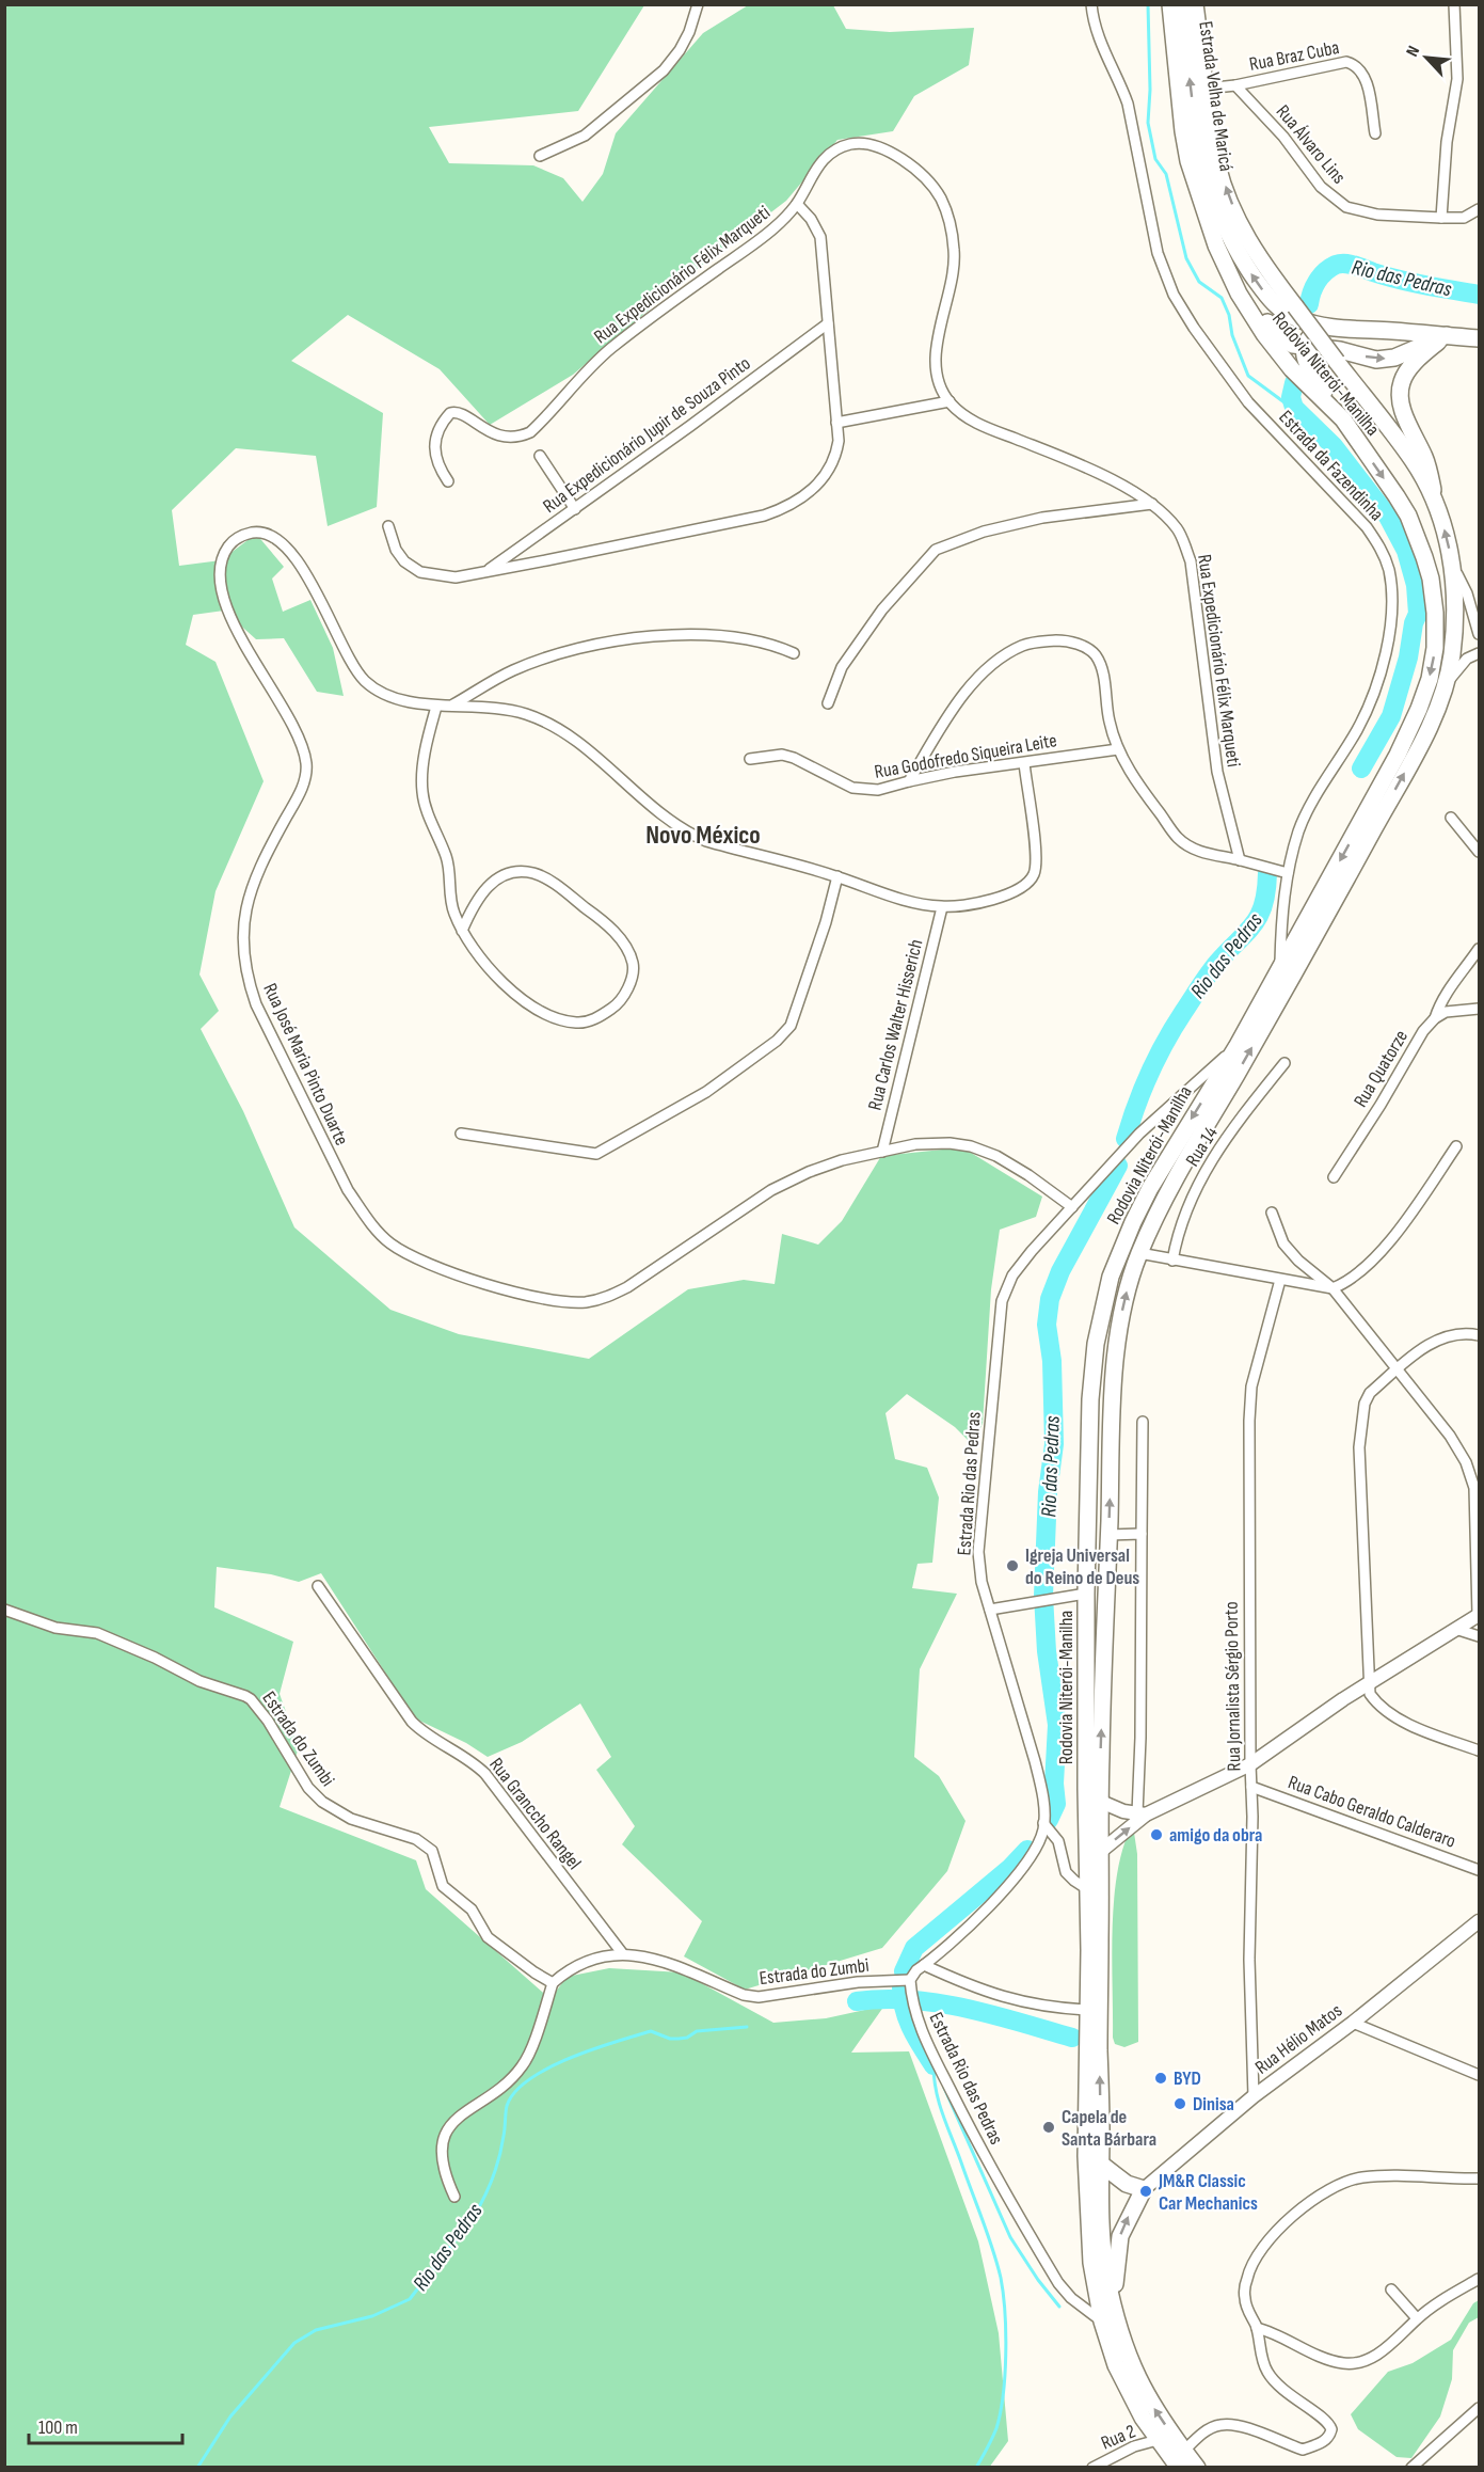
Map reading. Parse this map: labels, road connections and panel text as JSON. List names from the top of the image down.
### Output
{
  "streets": {
    "main road": ["Estrada Velha de Maricá", "Rodovia Niterói-Manilha"],
    "street": [
      "Rua Braz Cuba",
      "Rua Álvaro Lins",
      "Rua Expedicionário Félix Marqueti",
      "Rua Expedicionário Jupir de Souza Pinto",
      "Estrada da Fazendinha",
      "Rua Godofredo Siqueira Leite",
      "Rua Carlos Walter Hisserich",
      "Rua José Maria Pinto Duarte",
      "Rua Quatorze",
      "Rua 14",
      "Estrada Rio das Pedras",
      "Rua Jornalista Sérgio Porto",
      "Estrada do Zumbi",
      "Rua Cabo Geraldo Calderaro",
      "Rua Granccho Rangel",
      "Rua Hélio Matos",
      "Rua 2"
    ]
  },
  "crossings": [
    ["Rua Braz Cuba", "Rua Álvaro Lins"],
    ["Rua Braz Cuba", "Rodovia Niterói-Manilha"],
    ["Estrada Velha de Maricá", "Rodovia Niterói-Manilha"],
    ["Rodovia Niterói-Manilha", "Estrada da Fazendinha"],
    ["Rodovia Niterói-Manilha", "Estrada Rio das Pedras"],
    ["Rodovia Niterói-Manilha", "Rua 2"],
    ["Rua Godofredo Siqueira Leite", "Rua José Maria Pinto Duarte"],
    ["Rua Carlos Walter Hisserich", "Rua José Maria Pinto Duarte"],
    ["Rua José Maria Pinto Duarte", "Estrada Rio das Pedras"],
    ["Estrada Rio das Pedras", "Estrada do Zumbi"],
    ["Rua Jornalista Sérgio Porto", "Rua Cabo Geraldo Calderaro"],
    ["Rua Jornalista Sérgio Porto", "Rua Hélio Matos"],
    ["Estrada do Zumbi", "Rua Granccho Rangel"]
  ],
  "districts": ["Novo México"],
  "water": ["Rio das Pedras"],
  "places": [
    "Igreja Universal do Reino de Deus",
    "amigo da obra",
    "BYD",
    "Dinisa",
    "Capela de Santa Bárbara",
    "JM&R Classic Car Mechanics"
  ],
  "scale_bar": "100 m",
  "north": "top left"
}
